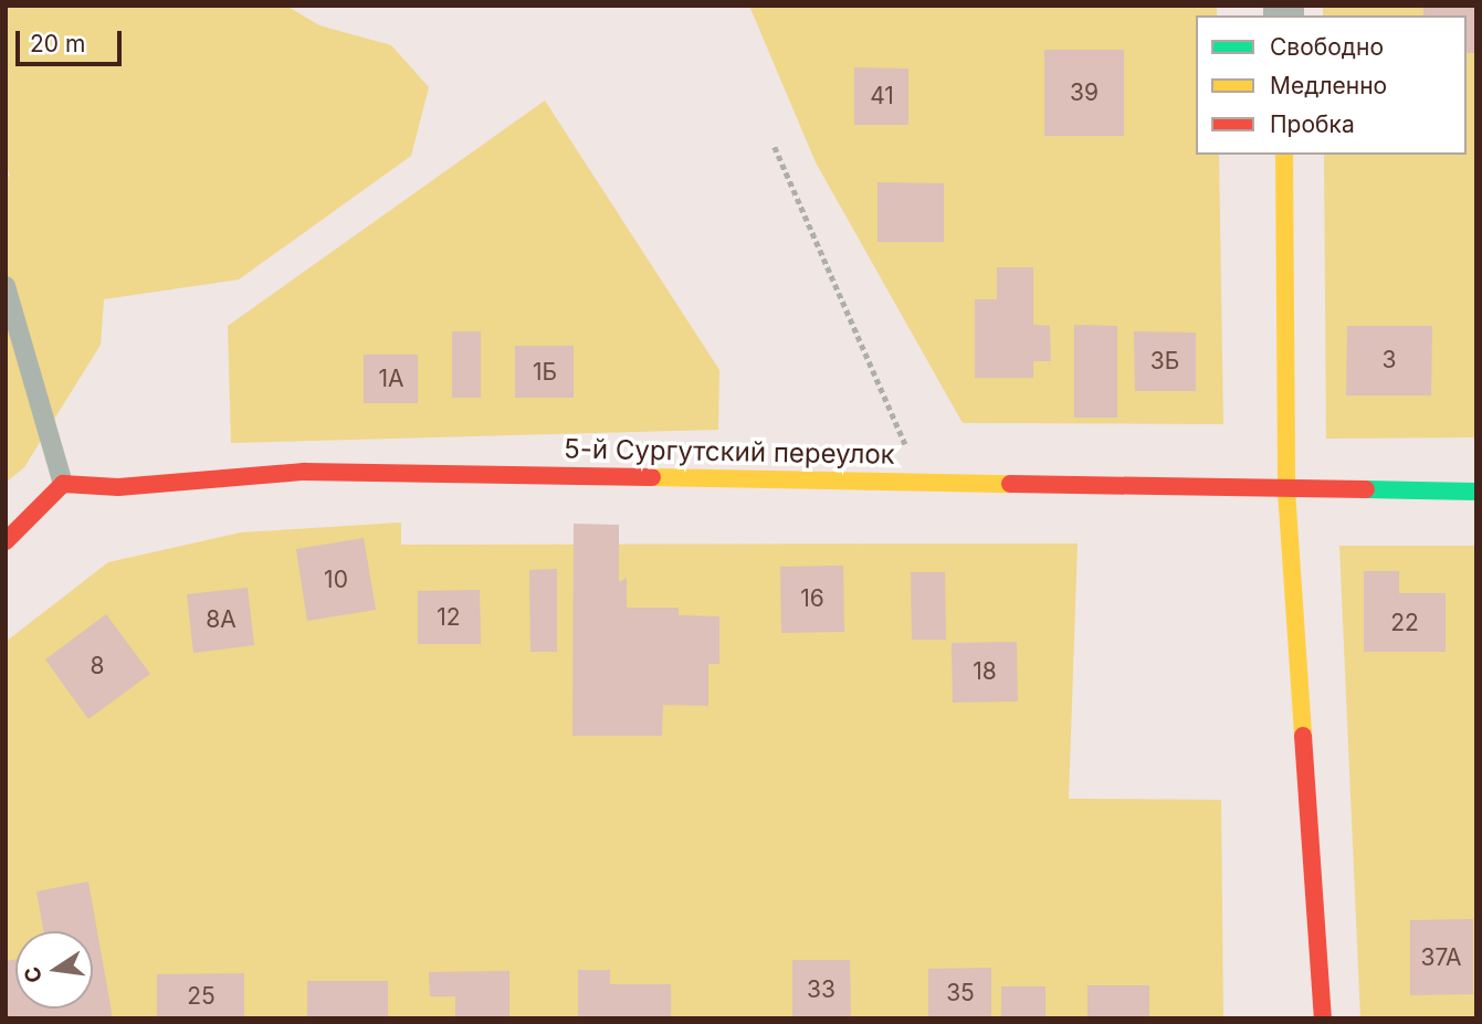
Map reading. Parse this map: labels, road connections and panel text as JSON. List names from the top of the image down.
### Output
{
  "streets": {
    "street": ["5-й Сургутский переулок"]
  },
  "house_numbers": [
    "39",
    "41",
    "3",
    "3Б",
    "1Б",
    "1А",
    "10",
    "16",
    "12",
    "8А",
    "22",
    "8",
    "18",
    "37А",
    "33",
    "35",
    "25"
  ],
  "legend": ["Свободно", "Медленно", "Пробка"],
  "scale_bar": "20 m",
  "north": "left"
}
